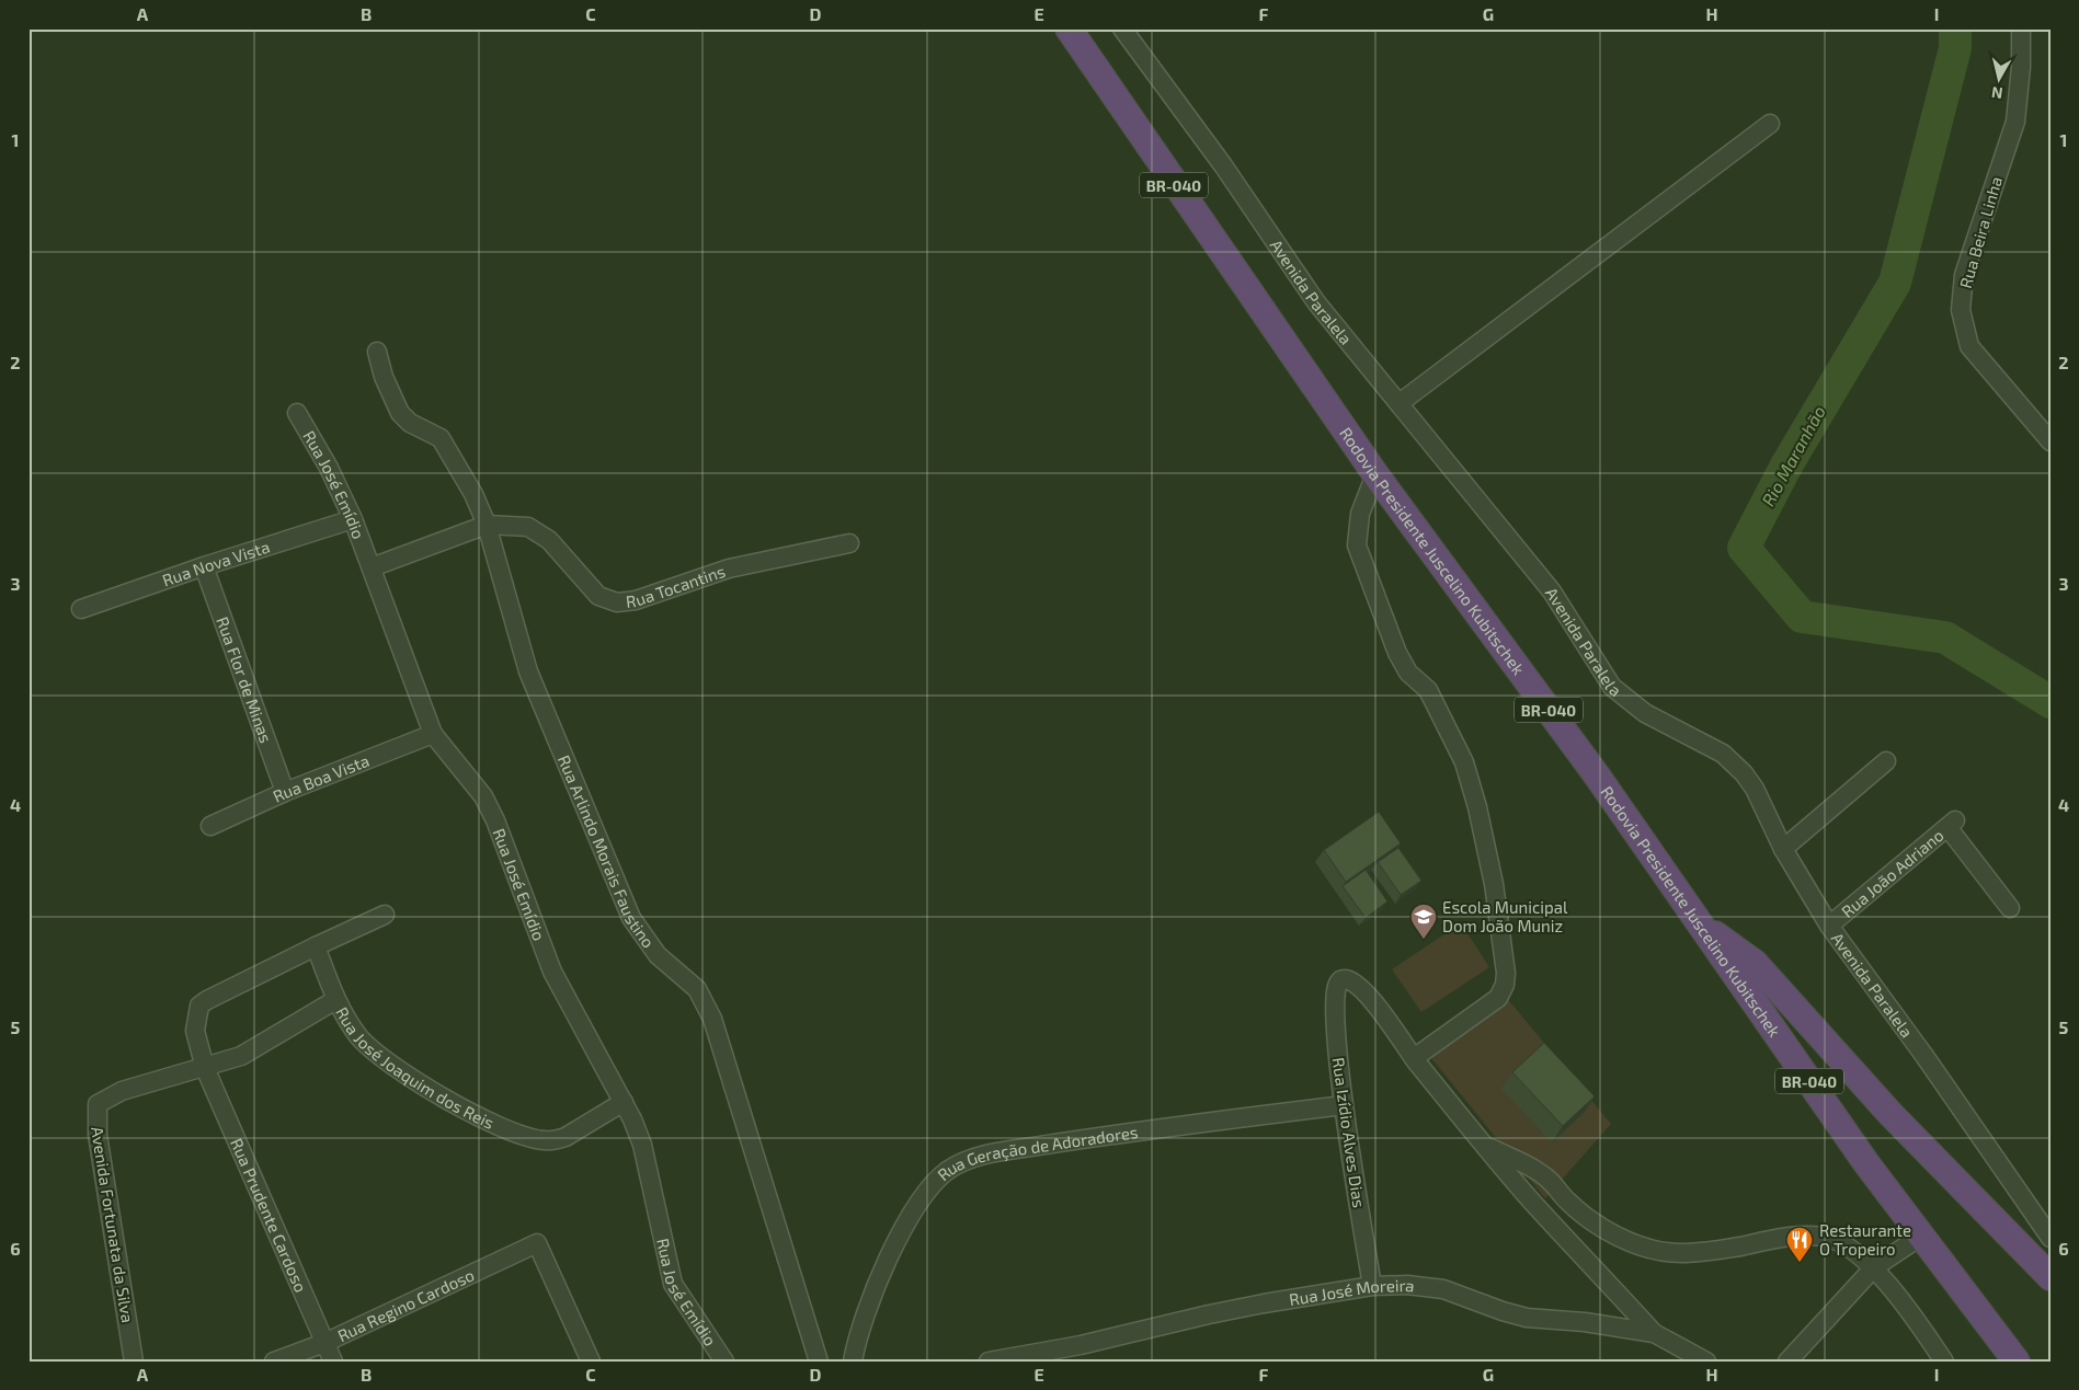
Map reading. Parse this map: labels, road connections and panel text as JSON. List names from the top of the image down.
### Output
{
  "streets": {
    "highway": ["BR-040", "Rodovia Presidente Juscelino Kubitschek"],
    "street": [
      "Rua Beira Linha",
      "Avenida Paralela",
      "Rua José Emídio",
      "Rua Nova Vista",
      "Rua Tocantins",
      "Rua Flor de Minas",
      "Rua Boa Vista",
      "Rua Arlindo Morais Faustino",
      "Rua João Adriano",
      "Rua José Joaquim dos Reis",
      "Rua Izídio Alves Dias",
      "Rua Geração de Adoradores",
      "Rua Prudente Cardoso",
      "Avenida Fortunata da Silva",
      "Rua José Moreira",
      "Rua Regino Cardoso"
    ]
  },
  "crossings": [
    ["Avenida Paralela", "Rua João Adriano"],
    ["Rua José Emídio", "Rua Nova Vista"],
    ["Rua José Emídio", "Rua Tocantins"],
    ["Rua José Emídio", "Rua Boa Vista"],
    ["Rua José Emídio", "Rua José Joaquim dos Reis"],
    ["Rua Nova Vista", "Rua Flor de Minas"],
    ["Rua Tocantins", "Rua Arlindo Morais Faustino"],
    ["Rua Flor de Minas", "Rua Boa Vista"],
    ["Rua José Joaquim dos Reis", "Rua Prudente Cardoso"],
    ["Rua Izídio Alves Dias", "Rua Geração de Adoradores"],
    ["Rua Izídio Alves Dias", "Rua José Moreira"],
    ["Rua Prudente Cardoso", "Avenida Fortunata da Silva"],
    ["Rua Prudente Cardoso", "Rua Regino Cardoso"]
  ],
  "water": ["Rio Maranhão"],
  "places": {
    "school or university": ["Escola Municipal Dom João Muniz"],
    "restaurant": ["Restaurante O Tropeiro"]
  },
  "north": "bottom",
  "grid": {
    "columns": [
      "A",
      "B",
      "C",
      "D",
      "E",
      "F",
      "G",
      "H",
      "I"
    ],
    "rows": [
      "1",
      "2",
      "3",
      "4",
      "5",
      "6"
    ]
  }
}
